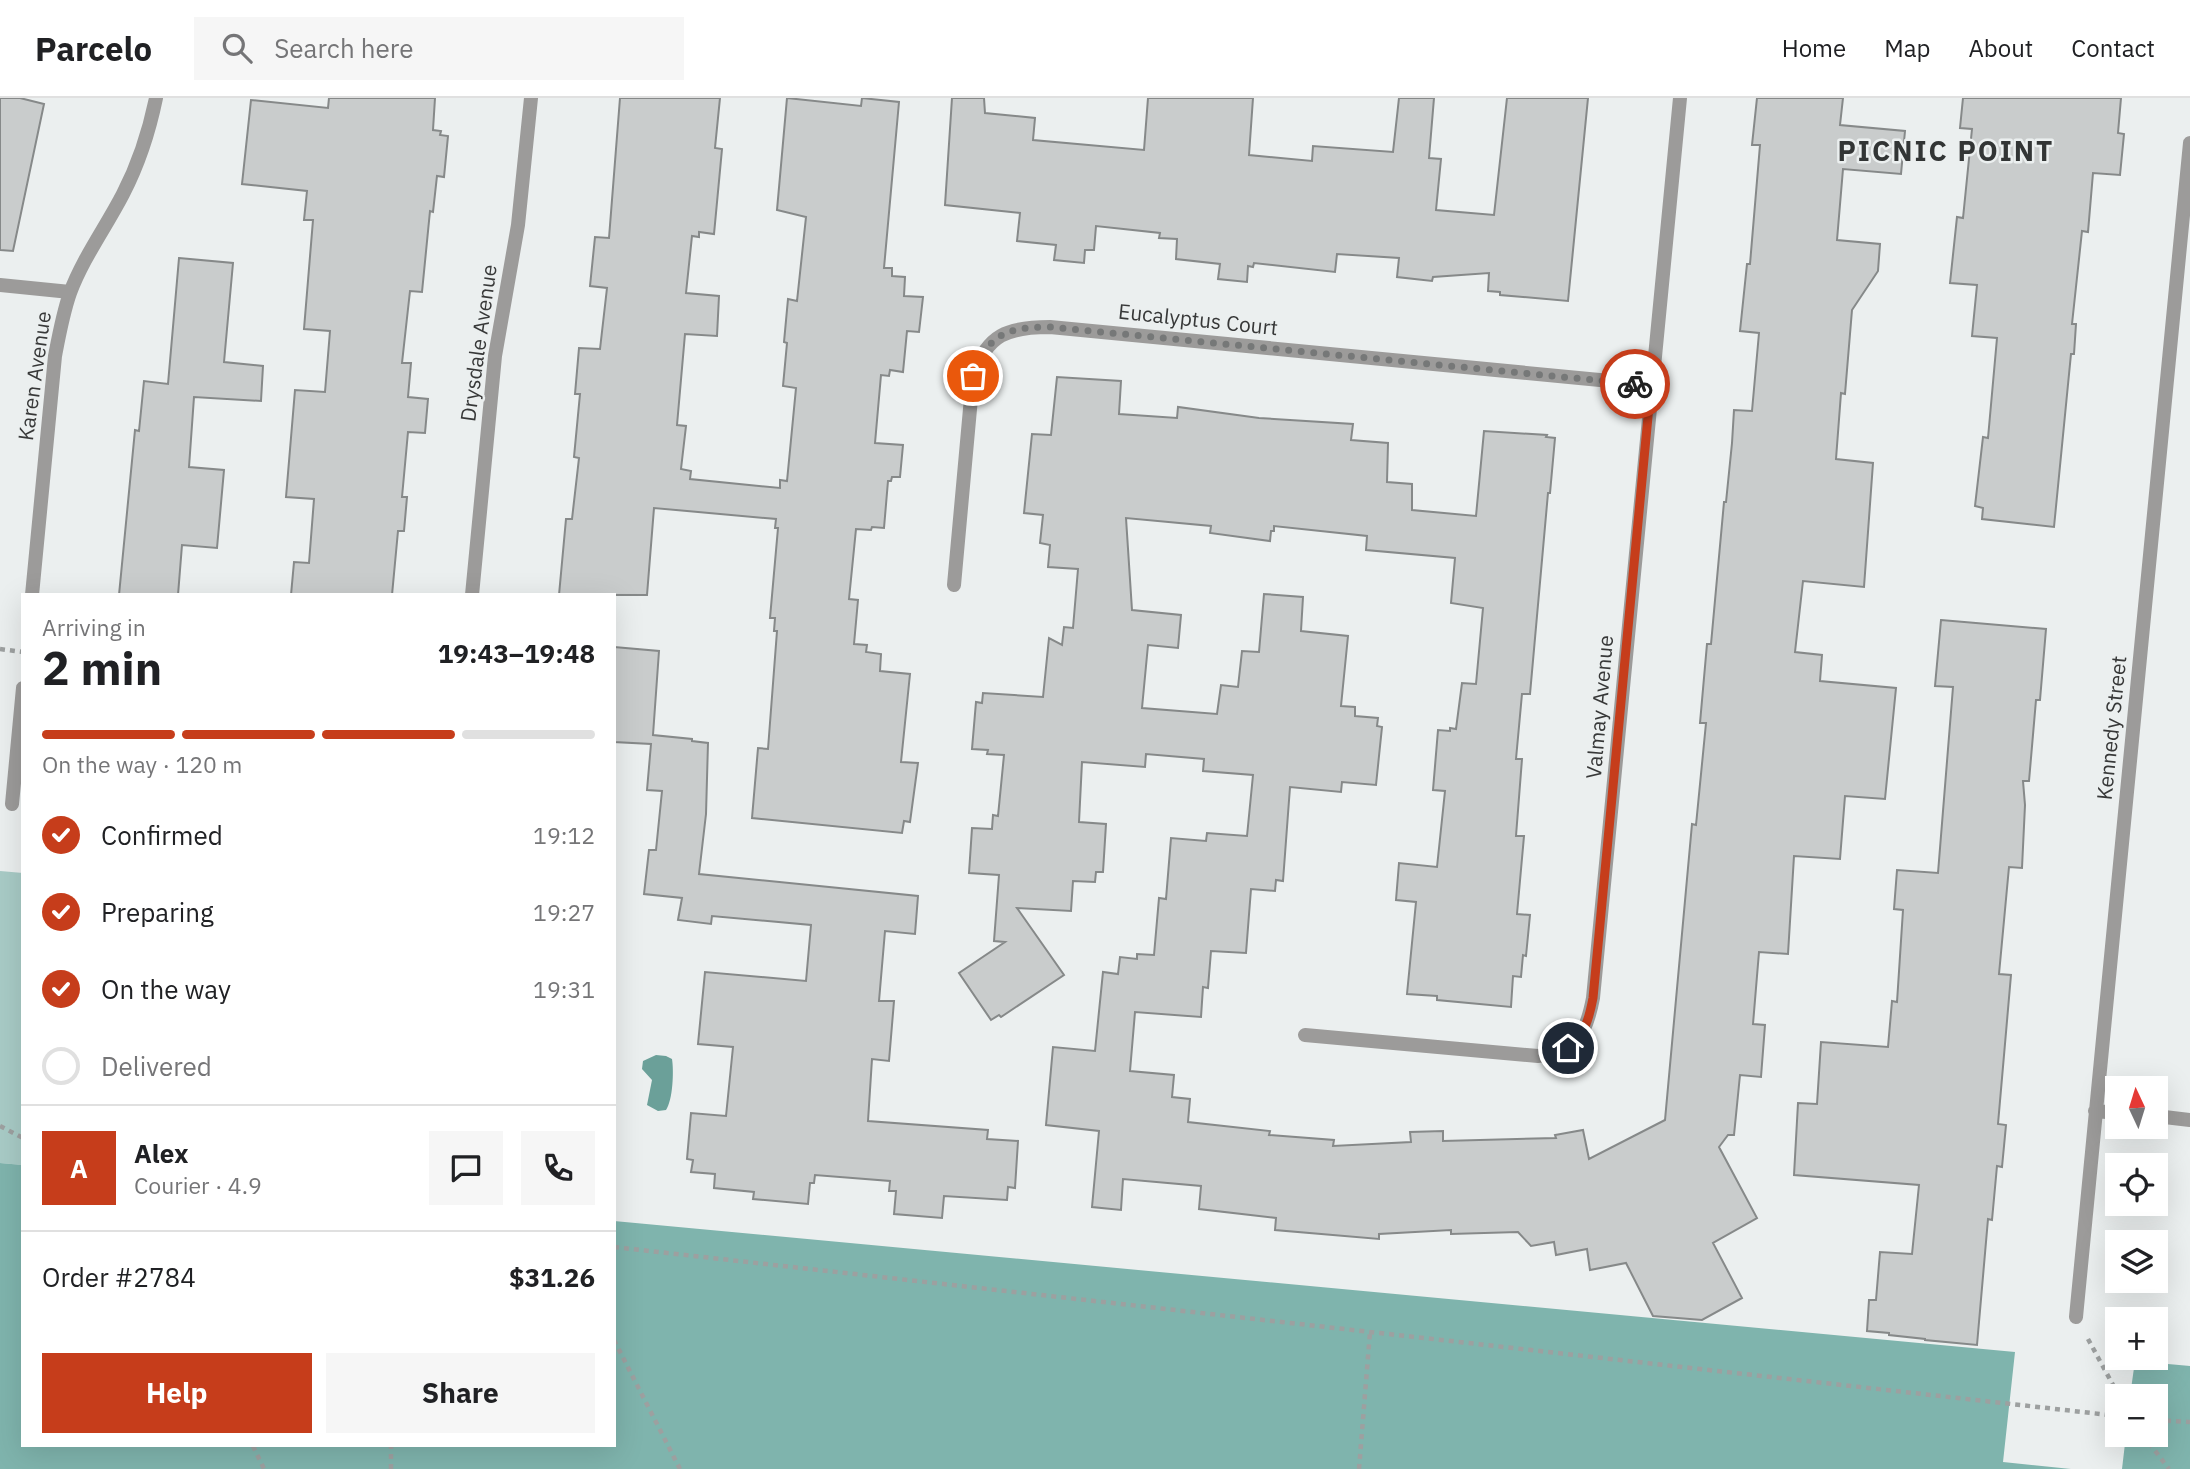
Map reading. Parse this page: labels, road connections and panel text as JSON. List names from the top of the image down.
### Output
{
  "streets": {
    "street": [
      "Eucalyptus Court",
      "Drysdale Avenue",
      "Karen Avenue",
      "Valmay Avenue",
      "Kennedy Street"
    ]
  },
  "crossings": [
    ["Eucalyptus Court", "Valmay Avenue"]
  ],
  "districts": ["PICNIC POINT"],
  "north": "top",
  "page": {
    "header": "Parcelo",
    "search": "Search here",
    "nav": [
      "Home",
      "Map",
      "About",
      "Contact"
    ],
    "heading": ["2 min", "Arriving in", "19:43–19:48"],
    "panel": [
      "Alex",
      "Courier · 4.9",
      "Order #2784",
      "$31.26"
    ],
    "bar": "On the way · 120 m",
    "list": [
      ["Confirmed", "19:12"],
      ["Preparing", "19:27"],
      ["On the way", "19:31"],
      "Delivered"
    ],
    "map_buttons": ["+", "−"],
    "round": "A",
    "buttons": ["Help", "Share"]
  }
}
